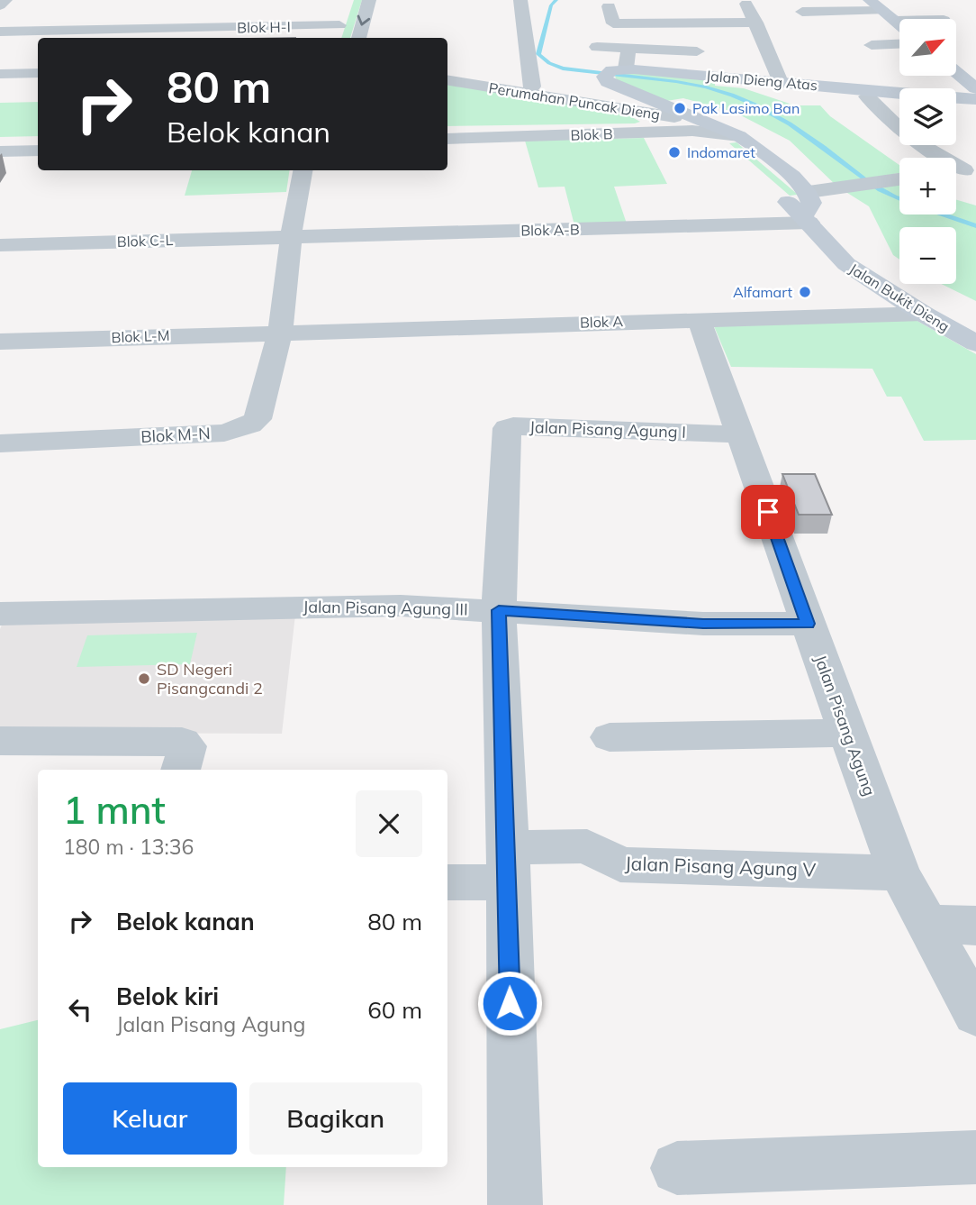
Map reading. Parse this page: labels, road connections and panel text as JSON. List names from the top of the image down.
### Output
{
  "streets": {
    "street": [
      "Blok H-I",
      "Jalan Dieng Atas",
      "Perumahan Puncak Dieng",
      "Blok B",
      "Blok A-B",
      "Blok C-L",
      "Jalan Bukit Dieng",
      "Blok A",
      "Blok L-M",
      "Jalan Pisang Agung I",
      "Blok M-N",
      "Jalan Pisang Agung III",
      "Jalan Pisang Agung",
      "Jalan Pisang Agung V"
    ]
  },
  "crossings": [
    ["Perumahan Puncak Dieng", "Blok B"],
    ["Blok A-B", "Blok C-L"],
    ["Blok A-B", "Jalan Bukit Dieng"],
    ["Blok A-B", "Blok M-N"],
    ["Blok C-L", "Blok M-N"],
    ["Jalan Bukit Dieng", "Blok A"],
    ["Blok A", "Blok L-M"],
    ["Blok A", "Blok M-N"],
    ["Blok A", "Jalan Pisang Agung"],
    ["Blok L-M", "Blok M-N"],
    ["Jalan Pisang Agung I", "Jalan Pisang Agung III"],
    ["Jalan Pisang Agung I", "Jalan Pisang Agung"],
    ["Jalan Pisang Agung III", "Jalan Pisang Agung"],
    ["Jalan Pisang Agung", "Jalan Pisang Agung V"]
  ],
  "places": [
    "Pak Lasimo Ban",
    "Indomaret",
    "Alfamart",
    "SD Negeri Pisangcandi 2"
  ],
  "north": "top right",
  "page": {
    "map_buttons": ["+", "−"],
    "turn": ["80 m", "Belok kanan"],
    "heading": ["1 mnt", "180 m · 13:36"],
    "list": [
      {
        "name": "Belok kanan",
        "value": "80 m"
      },
      {
        "name": "Belok kiri",
        "note": "Jalan Pisang Agung",
        "value": "60 m"
      }
    ],
    "buttons": ["Keluar", "Bagikan"]
  }
}
